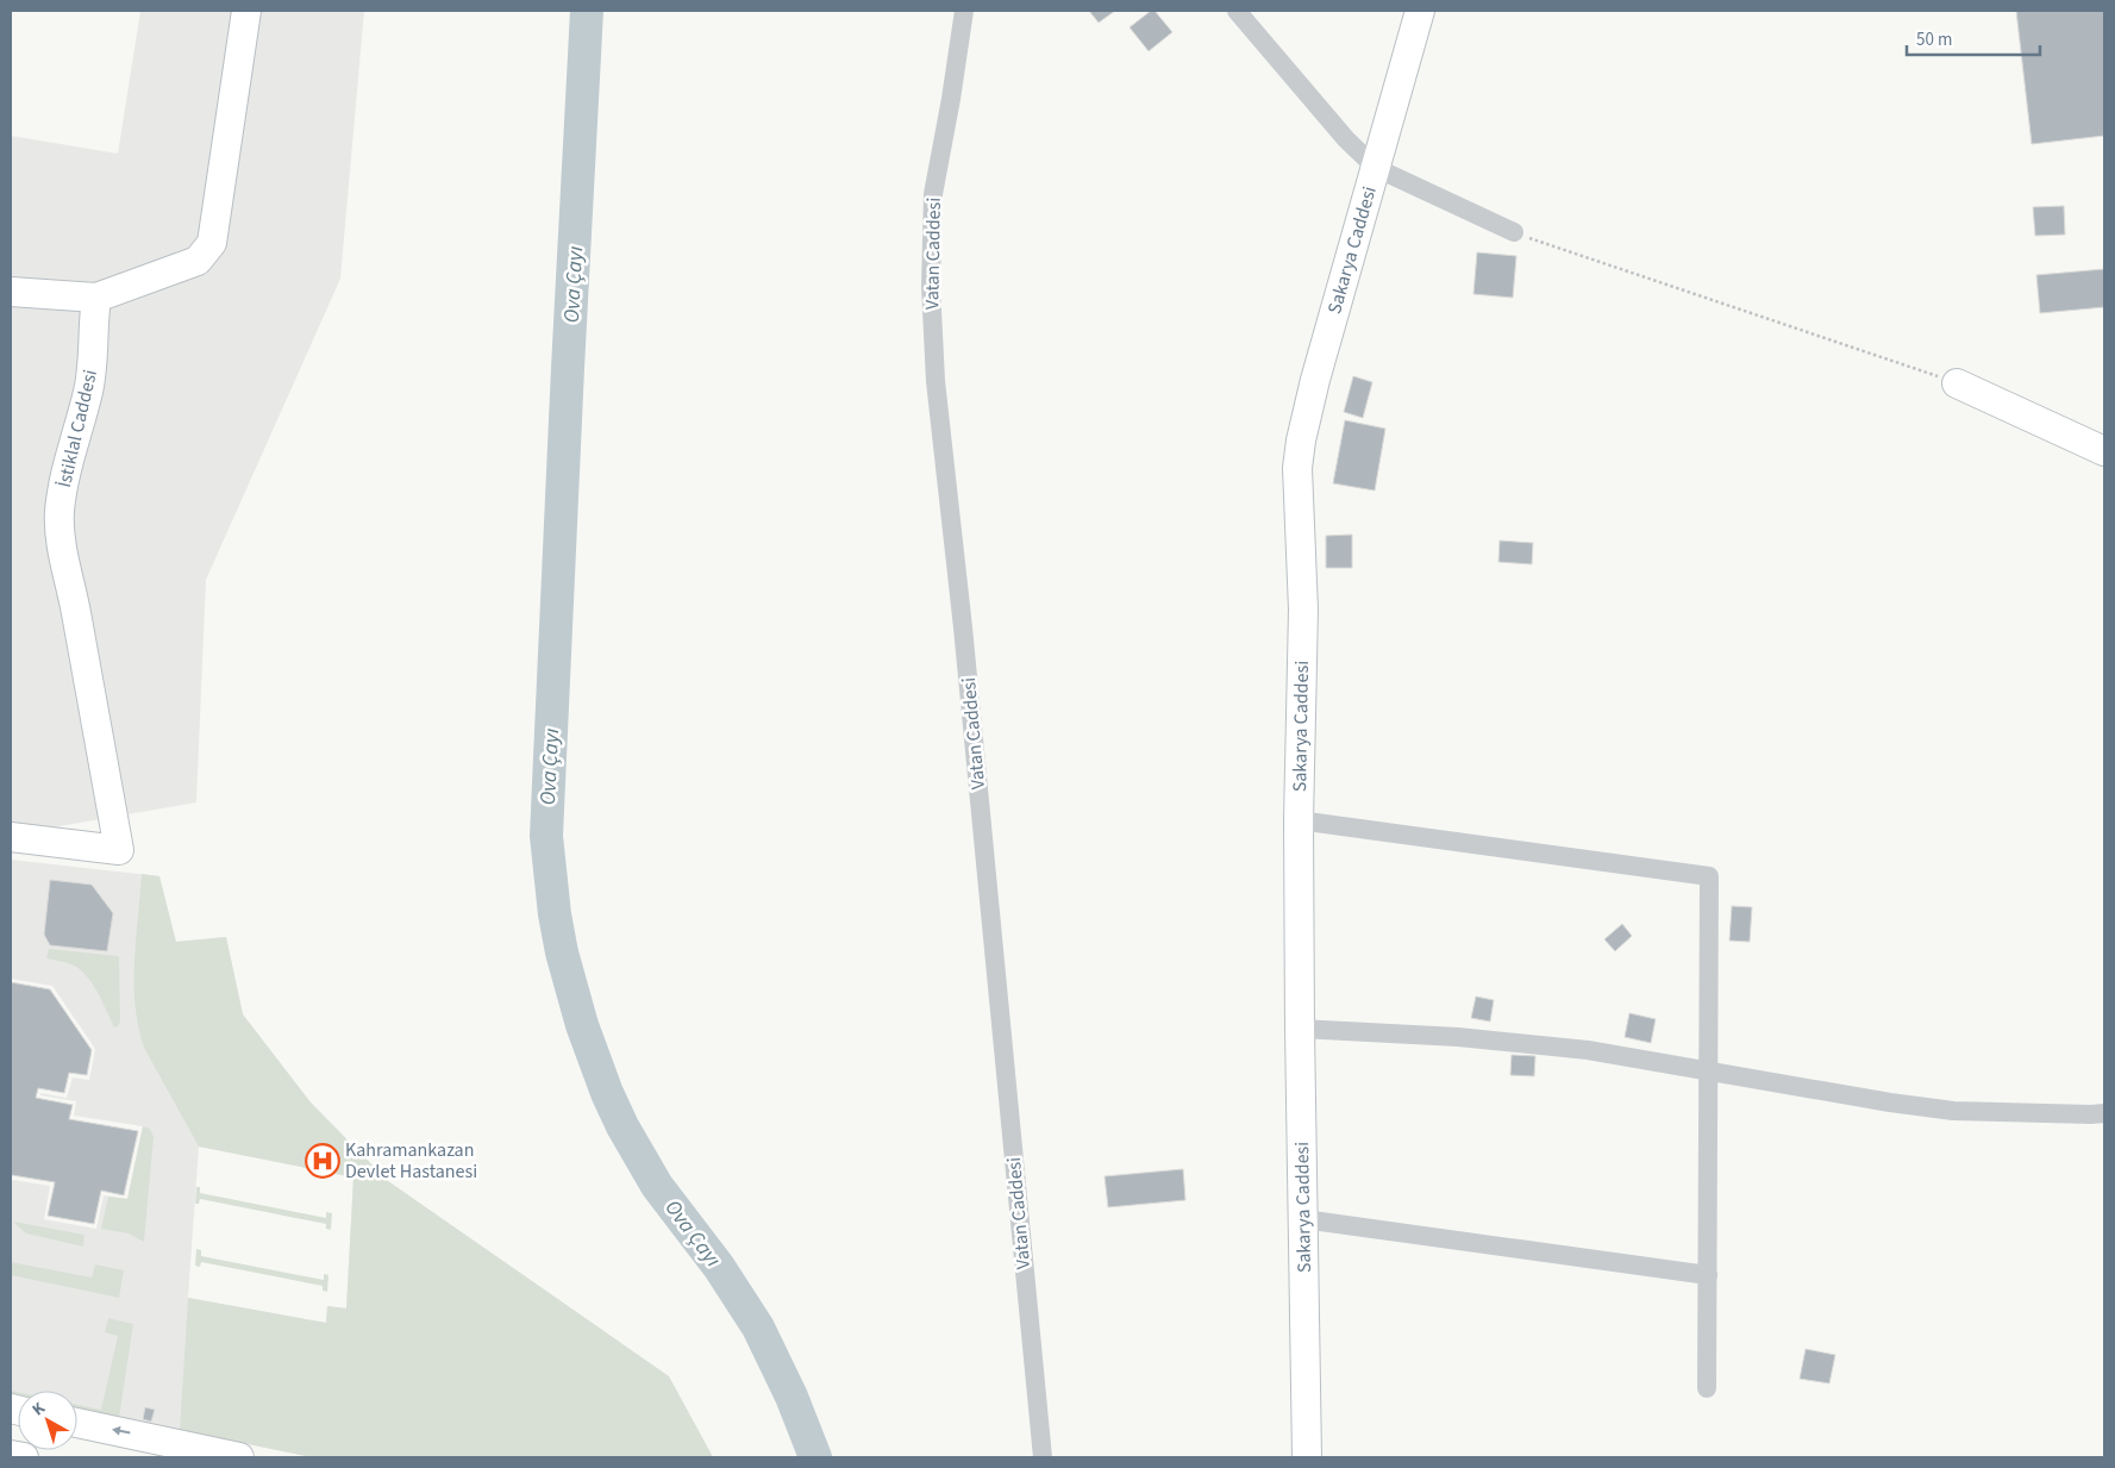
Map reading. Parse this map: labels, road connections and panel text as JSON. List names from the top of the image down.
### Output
{
  "streets": {
    "street": ["Sakarya Caddesi", "Vatan Caddesi", "İstiklal Caddesi"]
  },
  "water": ["Ova Çayı"],
  "places": {
    "hospital": ["Kahramankazan Devlet Hastanesi"]
  },
  "scale_bar": "50 m",
  "north": "top left"
}
